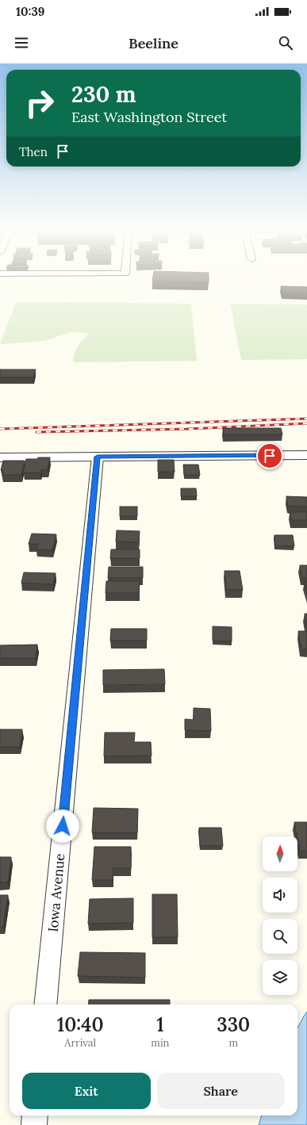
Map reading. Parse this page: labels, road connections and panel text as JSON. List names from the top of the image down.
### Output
{
  "streets": {
    "street": ["Iowa Avenue"]
  },
  "north": "top",
  "page": {
    "status": "10:39",
    "header": "Beeline",
    "turn": ["230 m", "East Washington Street"],
    "then": "Then",
    "eta": [
      "10:40",
      "Arrival",
      "1",
      "min",
      "330",
      "m"
    ],
    "buttons": ["Exit", "Share"]
  }
}
